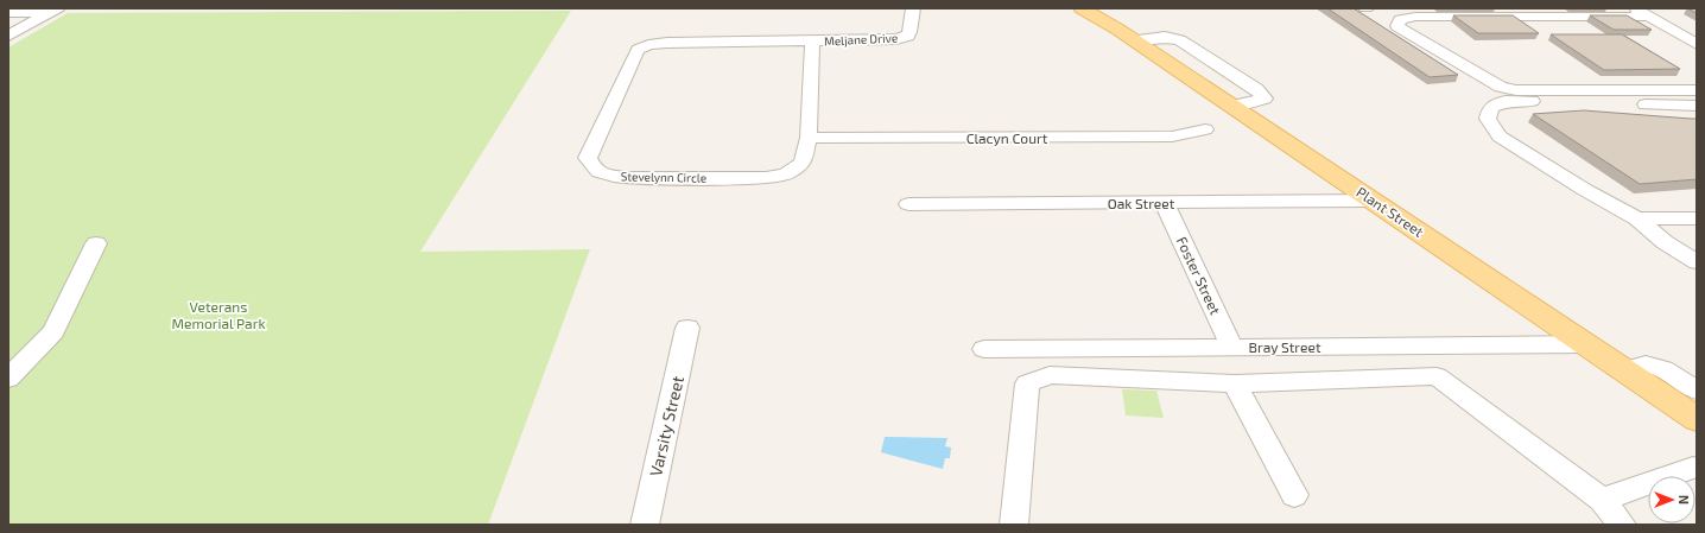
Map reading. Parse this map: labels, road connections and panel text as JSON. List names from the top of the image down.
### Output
{
  "streets": {
    "main road": ["Plant Street"],
    "street": [
      "Meljane Drive",
      "Clacyn Court",
      "Stevelynn Circle",
      "Oak Street",
      "Foster Street",
      "Bray Street",
      "Varsity Street"
    ]
  },
  "crossings": [
    ["Meljane Drive", "Stevelynn Circle"],
    ["Clacyn Court", "Stevelynn Circle"],
    ["Oak Street", "Plant Street"],
    ["Oak Street", "Foster Street"],
    ["Plant Street", "Bray Street"],
    ["Foster Street", "Bray Street"]
  ],
  "parks": ["Veterans Memorial Park"],
  "north": "right"
}
